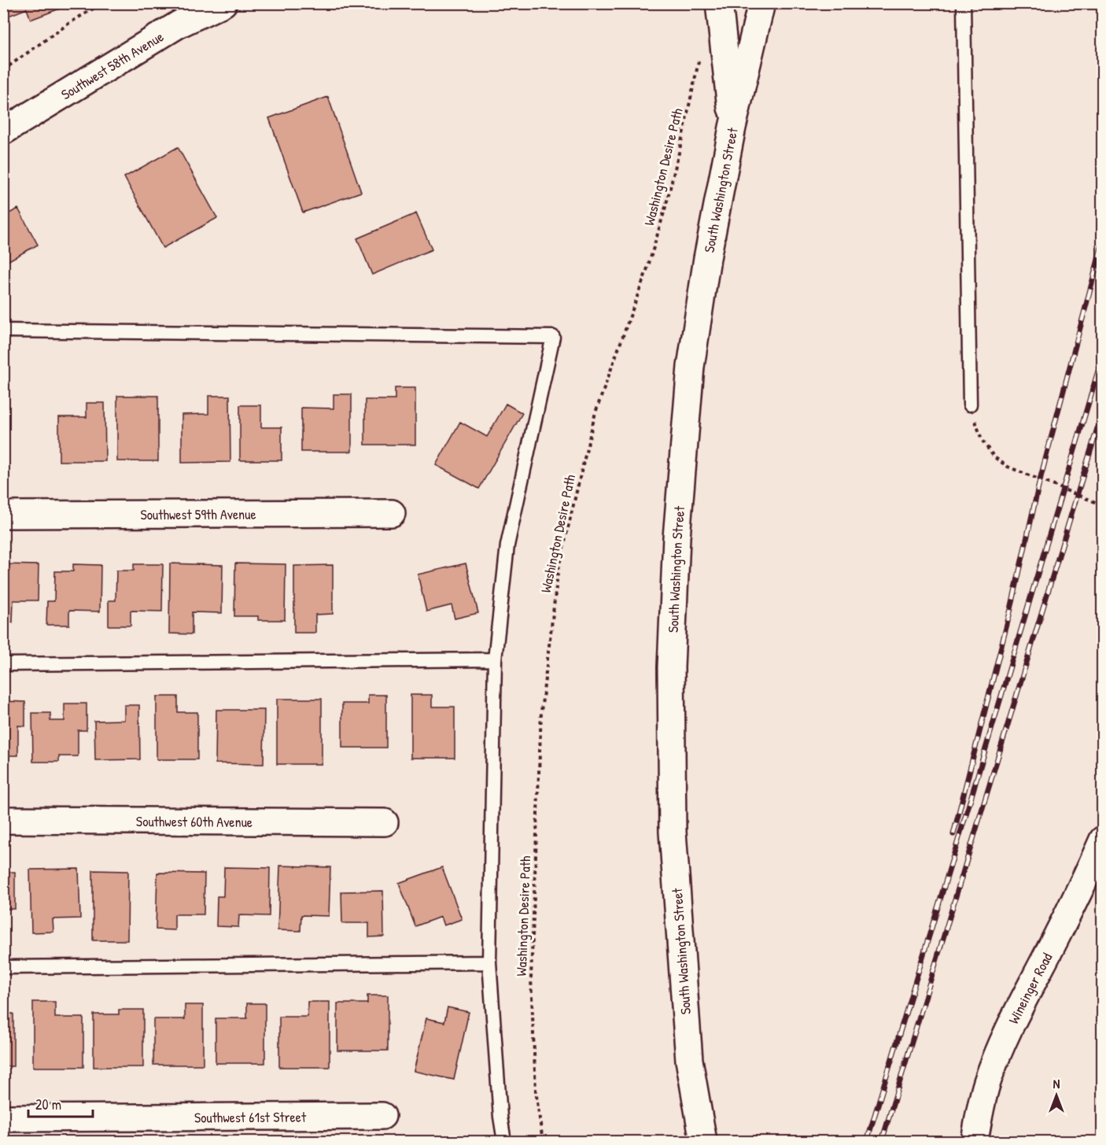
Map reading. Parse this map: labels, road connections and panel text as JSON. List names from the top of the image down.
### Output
{
  "streets": {
    "main road": [
      "Southwest 58th Avenue",
      "South Washington Street",
      "Southwest 59th Avenue",
      "Southwest 60th Avenue",
      "Wineinger Road",
      "Southwest 61st Street"
    ],
    "path": ["Washington Desire Path"]
  },
  "scale_bar": "20 m",
  "north": "top"
}
